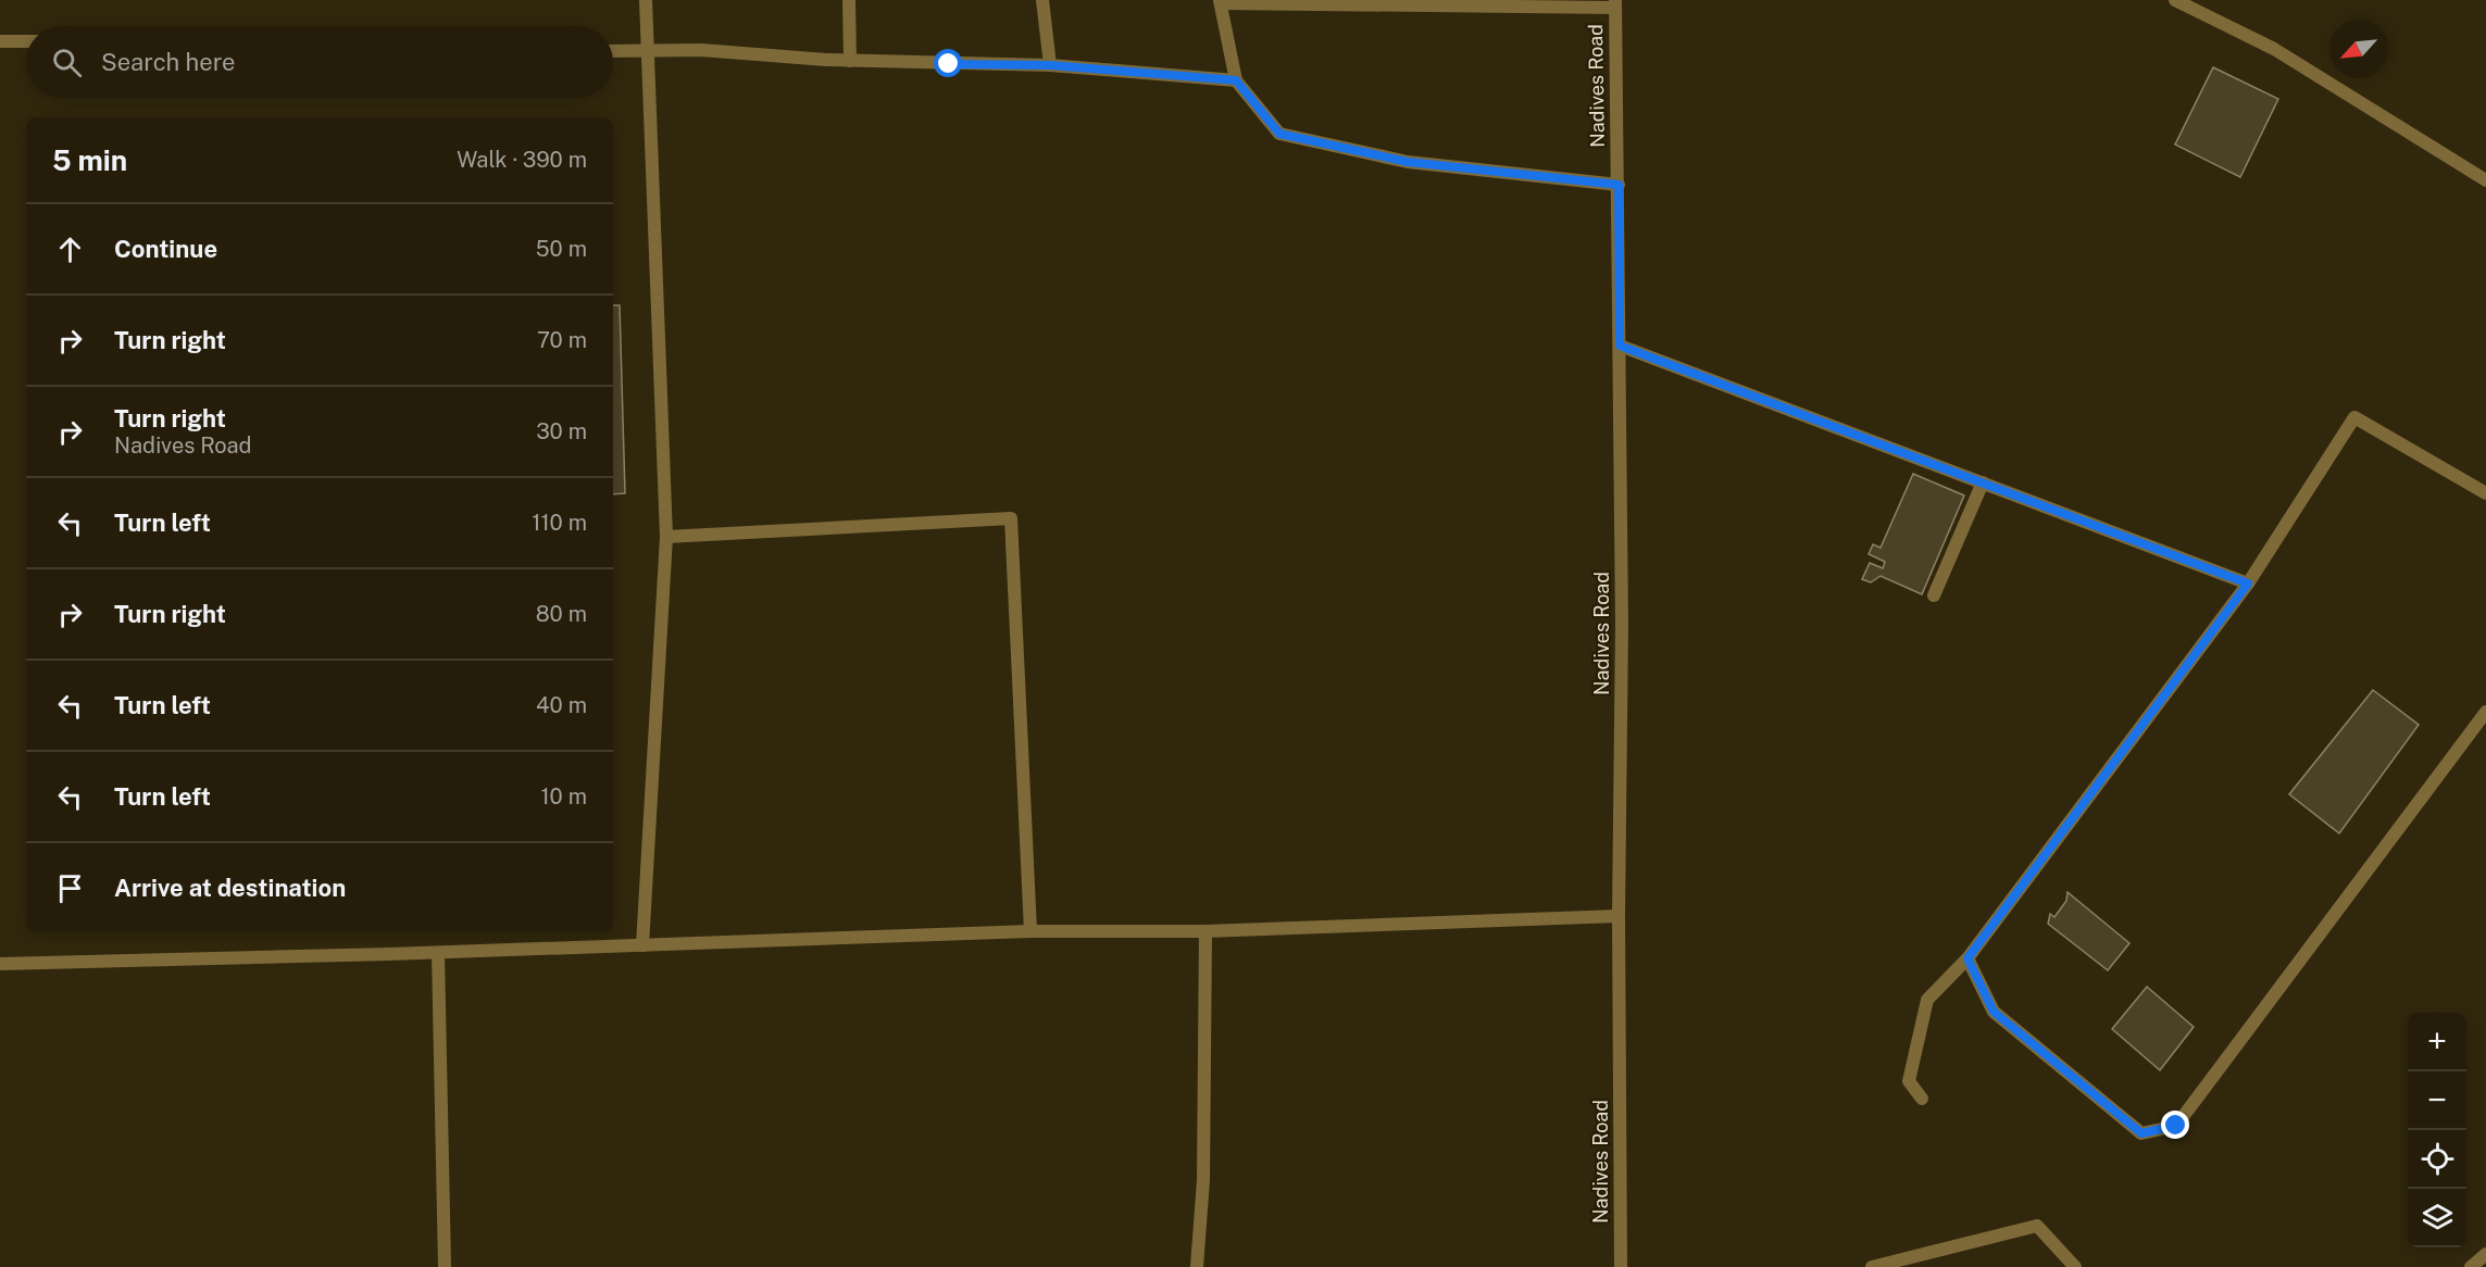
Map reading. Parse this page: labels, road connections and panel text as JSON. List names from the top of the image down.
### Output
{
  "streets": {
    "street": ["Nadives Road"]
  },
  "north": "bottom left",
  "page": {
    "search": "Search here",
    "heading": ["5 min", "Walk · 390 m"],
    "list": [
      ["Continue", "50 m"],
      ["Turn right", "70 m"],
      ["Turn right", "Nadives Road", "30 m"],
      ["Turn left", "110 m"],
      ["Turn right", "80 m"],
      ["Turn left", "40 m"],
      ["Turn left", "10 m"],
      "Arrive at destination"
    ],
    "map_buttons": ["+", "−"]
  }
}
